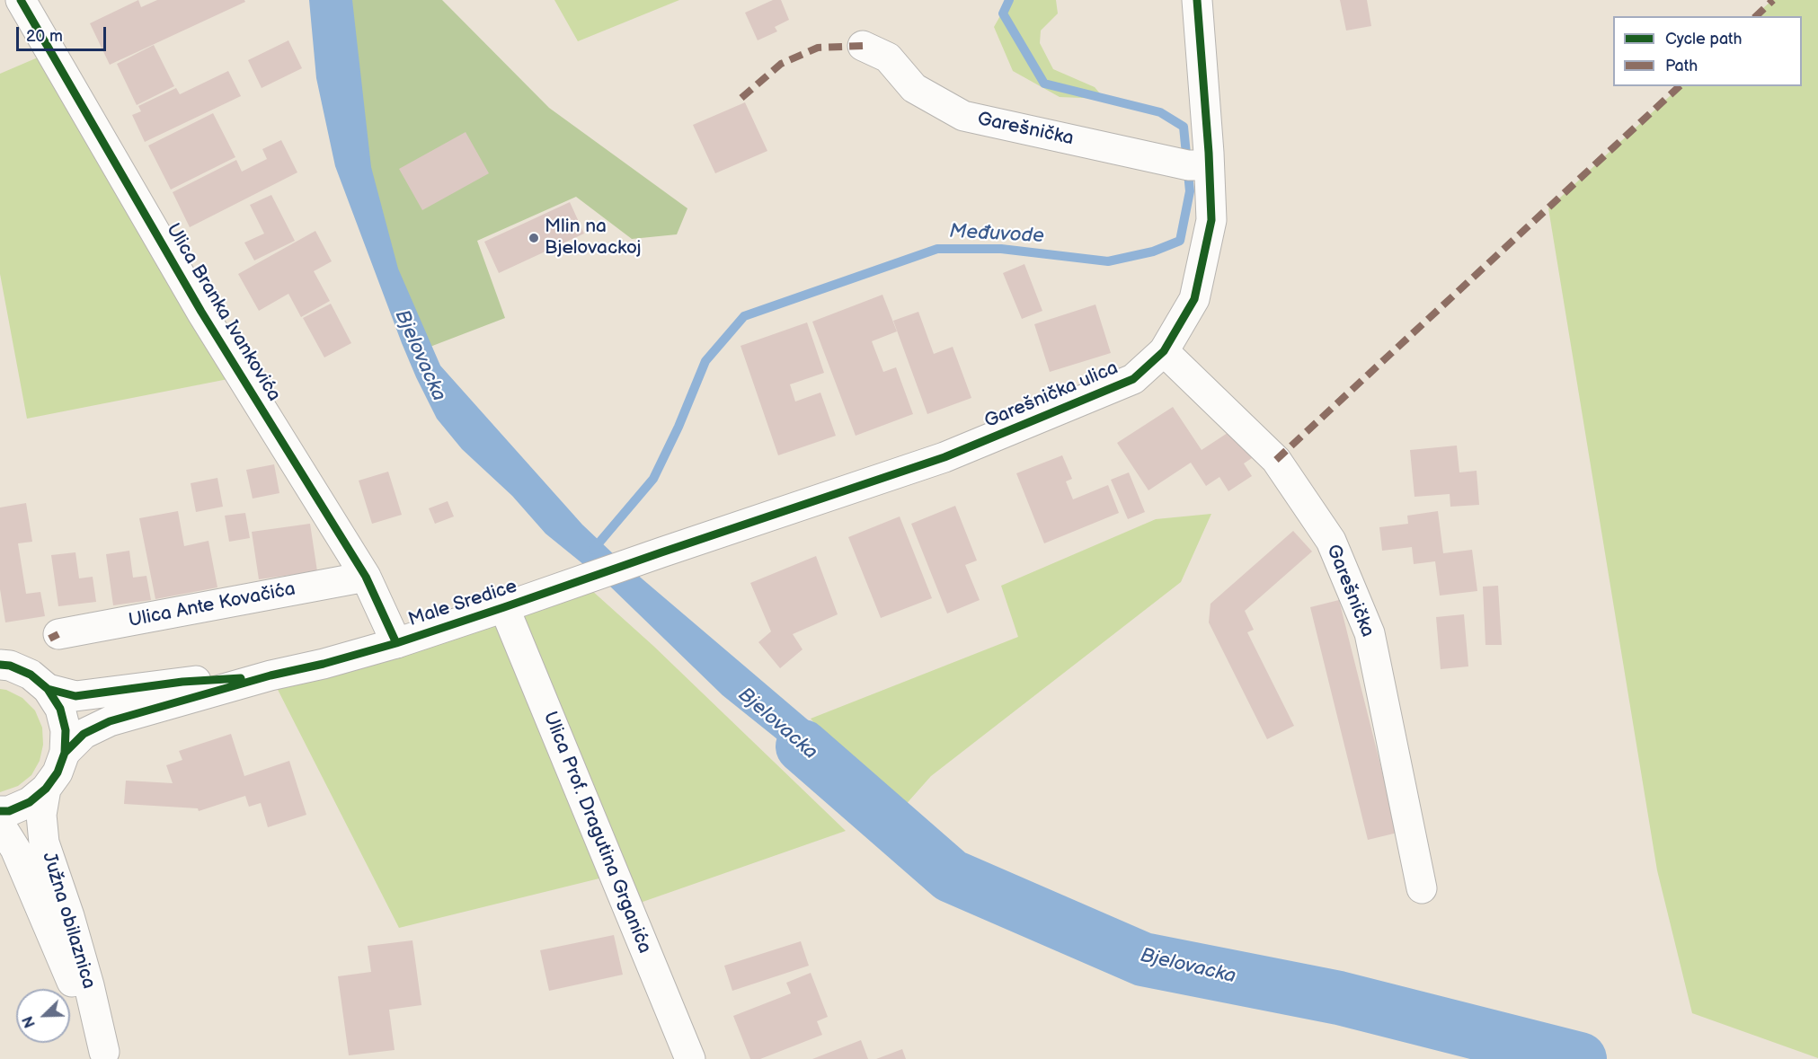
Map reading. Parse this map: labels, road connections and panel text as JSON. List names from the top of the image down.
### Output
{
  "streets": {
    "main road": [
      "Garešnička",
      "Ulica Branka Ivankovića",
      "Garešnička ulica",
      "Male Sredice",
      "Ulica Ante Kovačića",
      "Ulica Prof. Dragutina Grganića",
      "Južna obilaznica"
    ]
  },
  "crossings": [
    ["Garešnička", "Garešnička ulica"],
    ["Ulica Branka Ivankovića", "Male Sredice"],
    ["Ulica Branka Ivankovića", "Ulica Ante Kovačića"],
    ["Garešnička ulica", "Male Sredice"],
    ["Male Sredice", "Ulica Prof. Dragutina Grganića"]
  ],
  "water": ["Međuvode", "Bjelovacka"],
  "places": ["Mlin na Bjelovackoj"],
  "legend": ["Cycle path", "Path"],
  "scale_bar": "20 m",
  "north": "bottom left"
}
